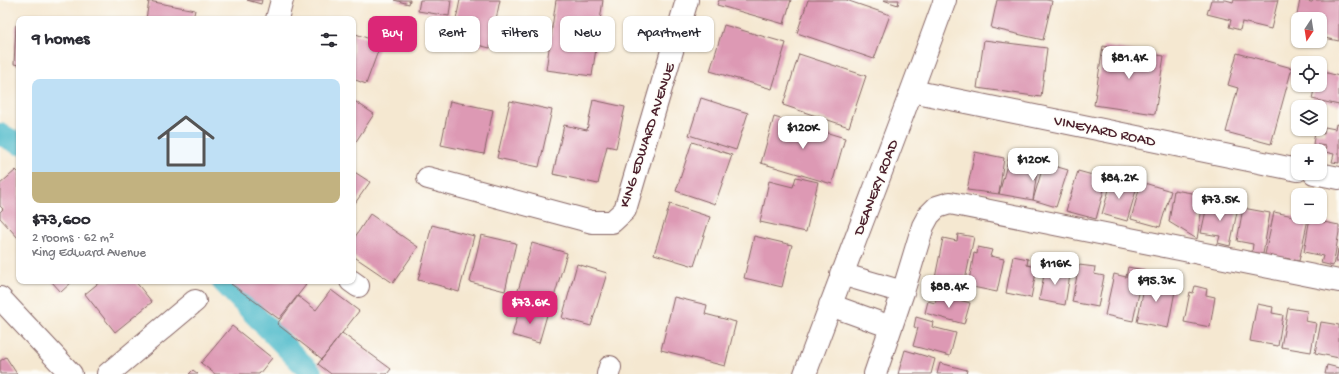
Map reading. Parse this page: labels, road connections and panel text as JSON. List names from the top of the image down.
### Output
{
  "streets": {
    "street": ["VINEYARD ROAD", "KING EDWARD AVENUE", "DEANERY ROAD"]
  },
  "crossings": [
    ["VINEYARD ROAD", "DEANERY ROAD"]
  ],
  "north": "bottom",
  "page": {
    "map_buttons": ["+", "−"],
    "chip": [
      "Buy",
      "Rent",
      "Filters",
      "New",
      "Apartment"
    ],
    "heading": "9 homes",
    "price": [
      "$81.4K",
      "$120K",
      "$120K",
      "$84.2K",
      "$73.5K",
      "$116K",
      "$95.3K",
      "$88.4K",
      "$73.6K"
    ],
    "list": [
      {
        "name": "$73,600",
        "note": "2 rooms · 62 m² · King Edward Avenue"
      }
    ]
  }
}
